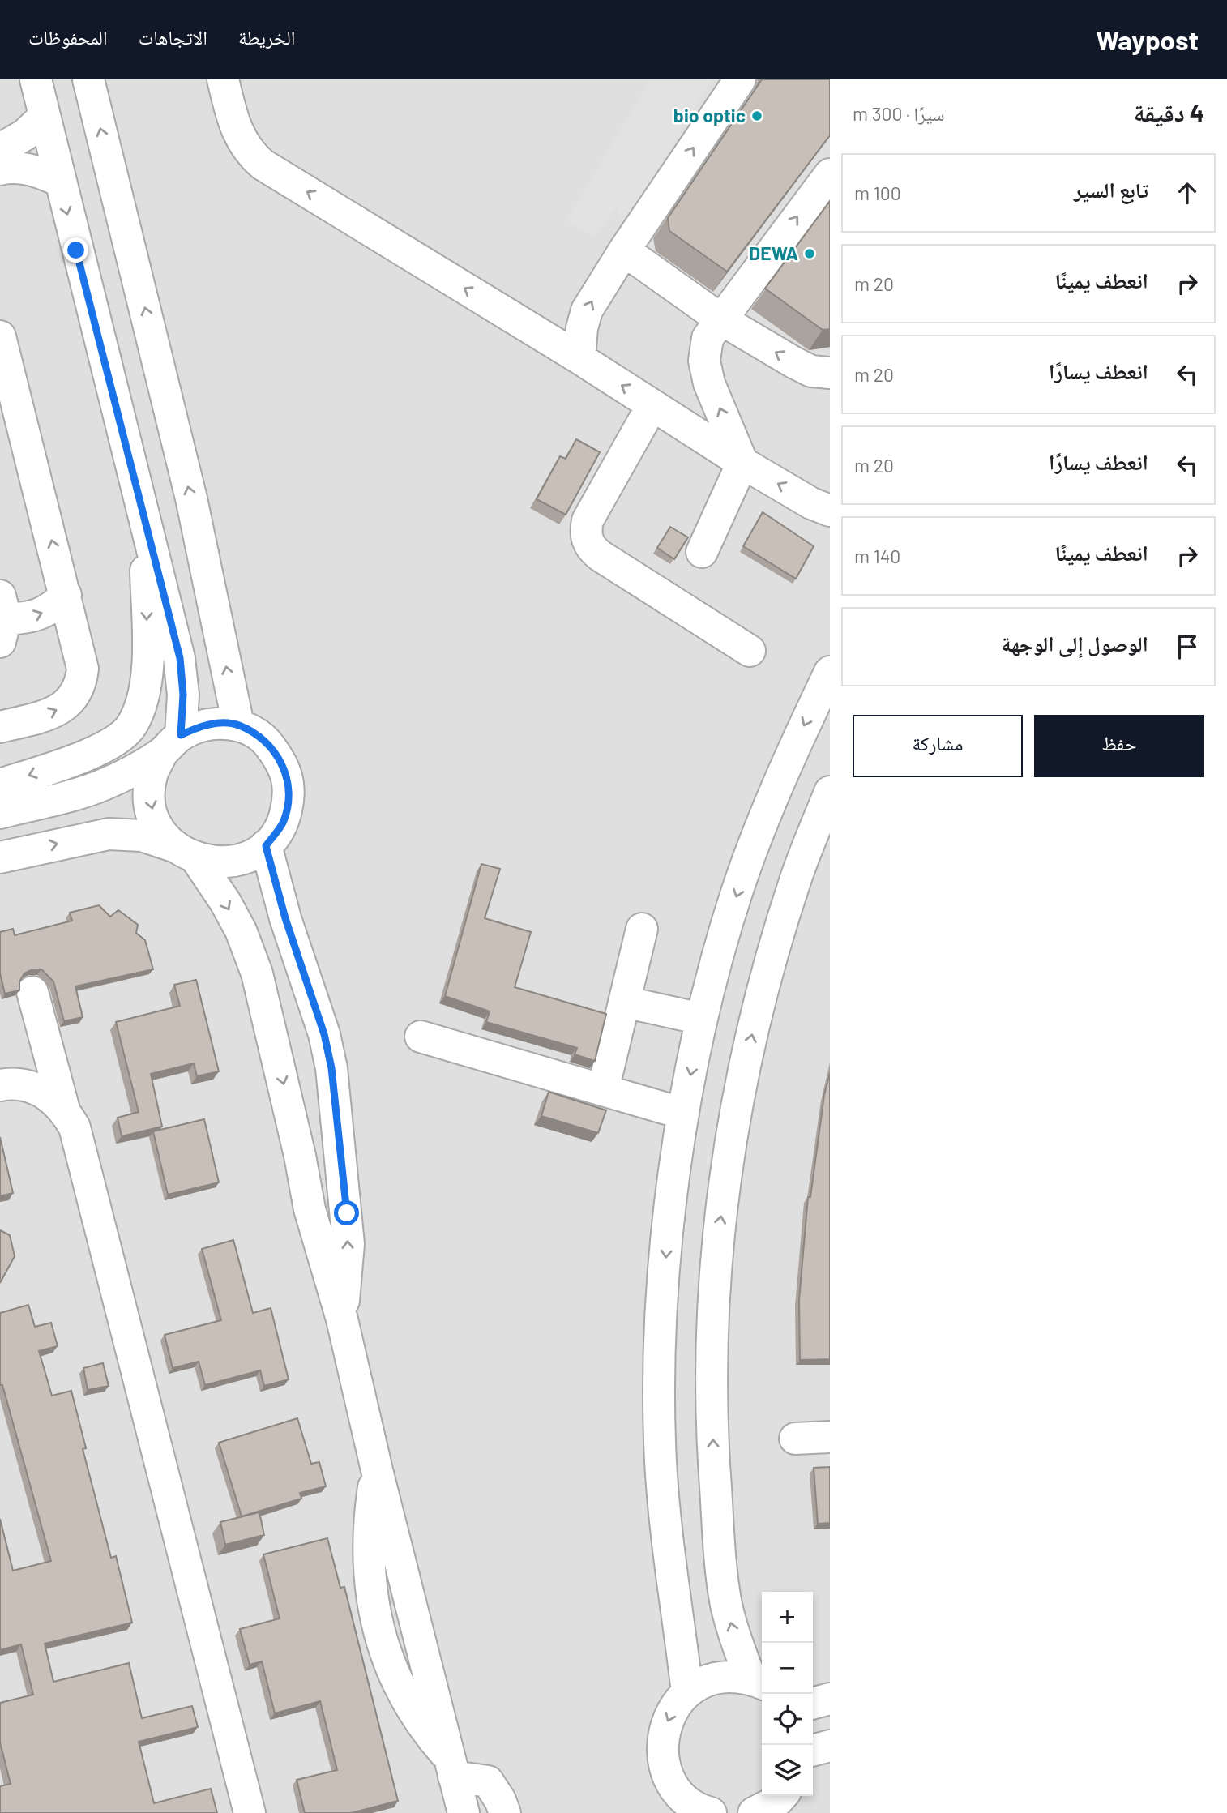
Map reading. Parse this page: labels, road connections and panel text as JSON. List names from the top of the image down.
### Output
{
  "places": ["bio optic", "DEWA"],
  "page": {
    "header": "Waypost",
    "nav": ["الخريطة", "الاتجاهات", "المحفوظات"],
    "heading": ["4 دقيقة", "سيرًا · 300 m"],
    "list": [
      ["تابع السير", "100 m"],
      ["انعطف يمينًا", "20 m"],
      ["انعطف يسارًا", "20 m"],
      ["انعطف يسارًا", "20 m"],
      ["انعطف يمينًا", "140 m"],
      "الوصول إلى الوجهة"
    ],
    "buttons": ["حفظ", "مشاركة"],
    "map_buttons": ["+", "−"]
  }
}
